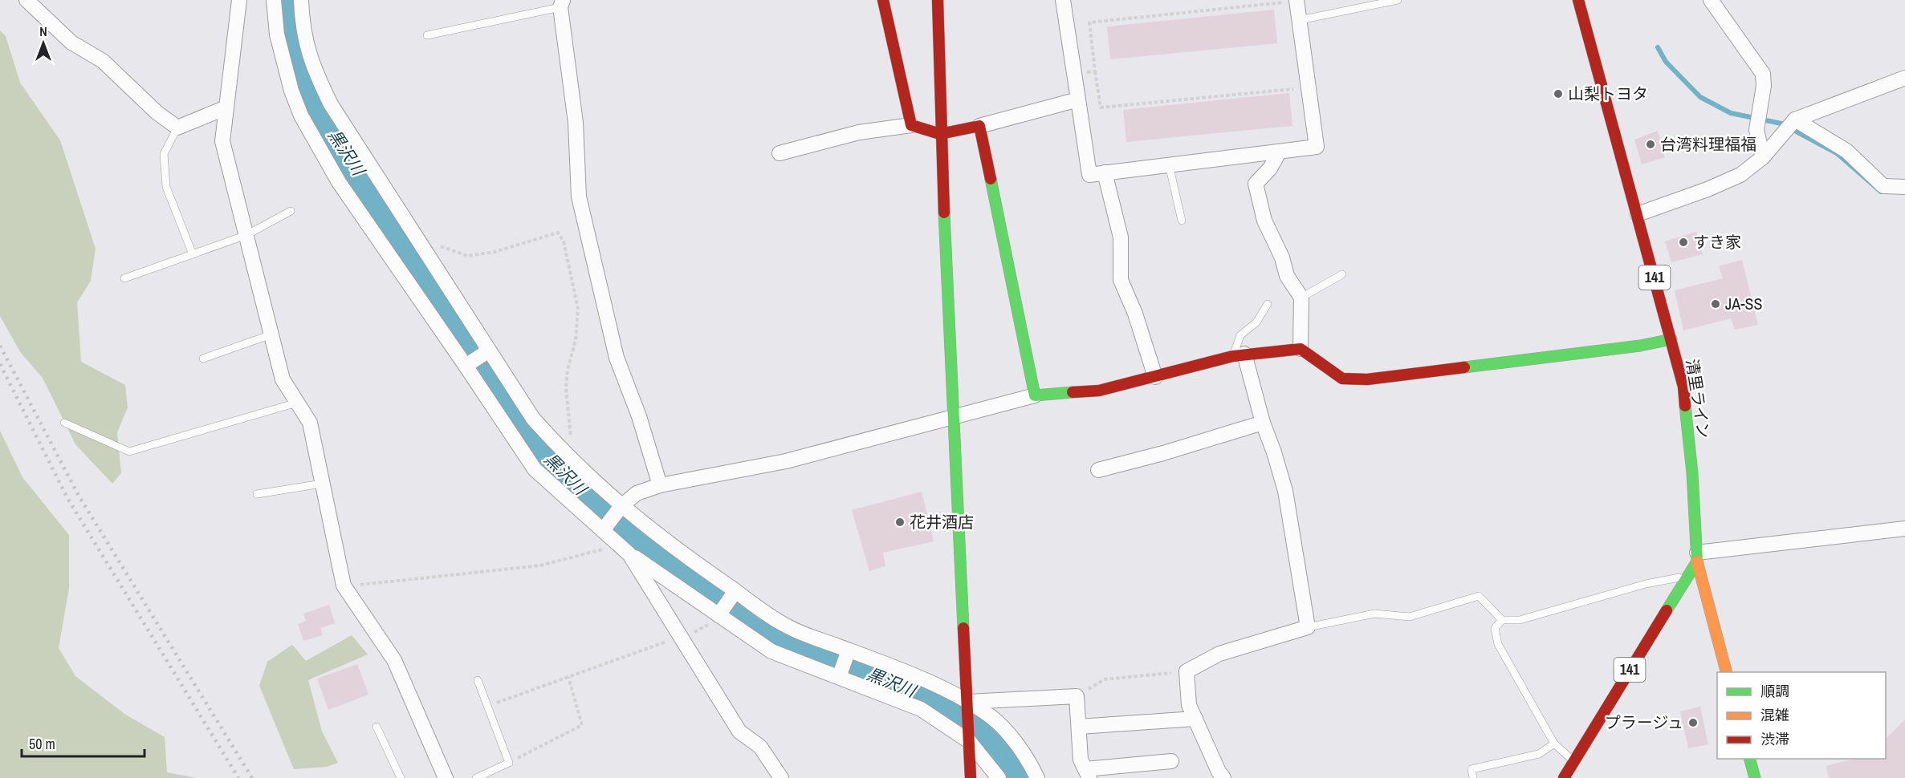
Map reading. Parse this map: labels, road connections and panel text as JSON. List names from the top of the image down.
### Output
{
  "streets": {
    "main road": ["141", "清里ライン"]
  },
  "crossings": [
    ["141", "清里ライン"]
  ],
  "water": ["黒沢川"],
  "places": [
    "山梨トヨタ",
    "台湾料理福福",
    "すき家",
    "JA-SS",
    "花井酒店",
    "プラージュ"
  ],
  "legend": ["順調", "混雑", "渋滞"],
  "scale_bar": "50 m",
  "north": "top"
}
